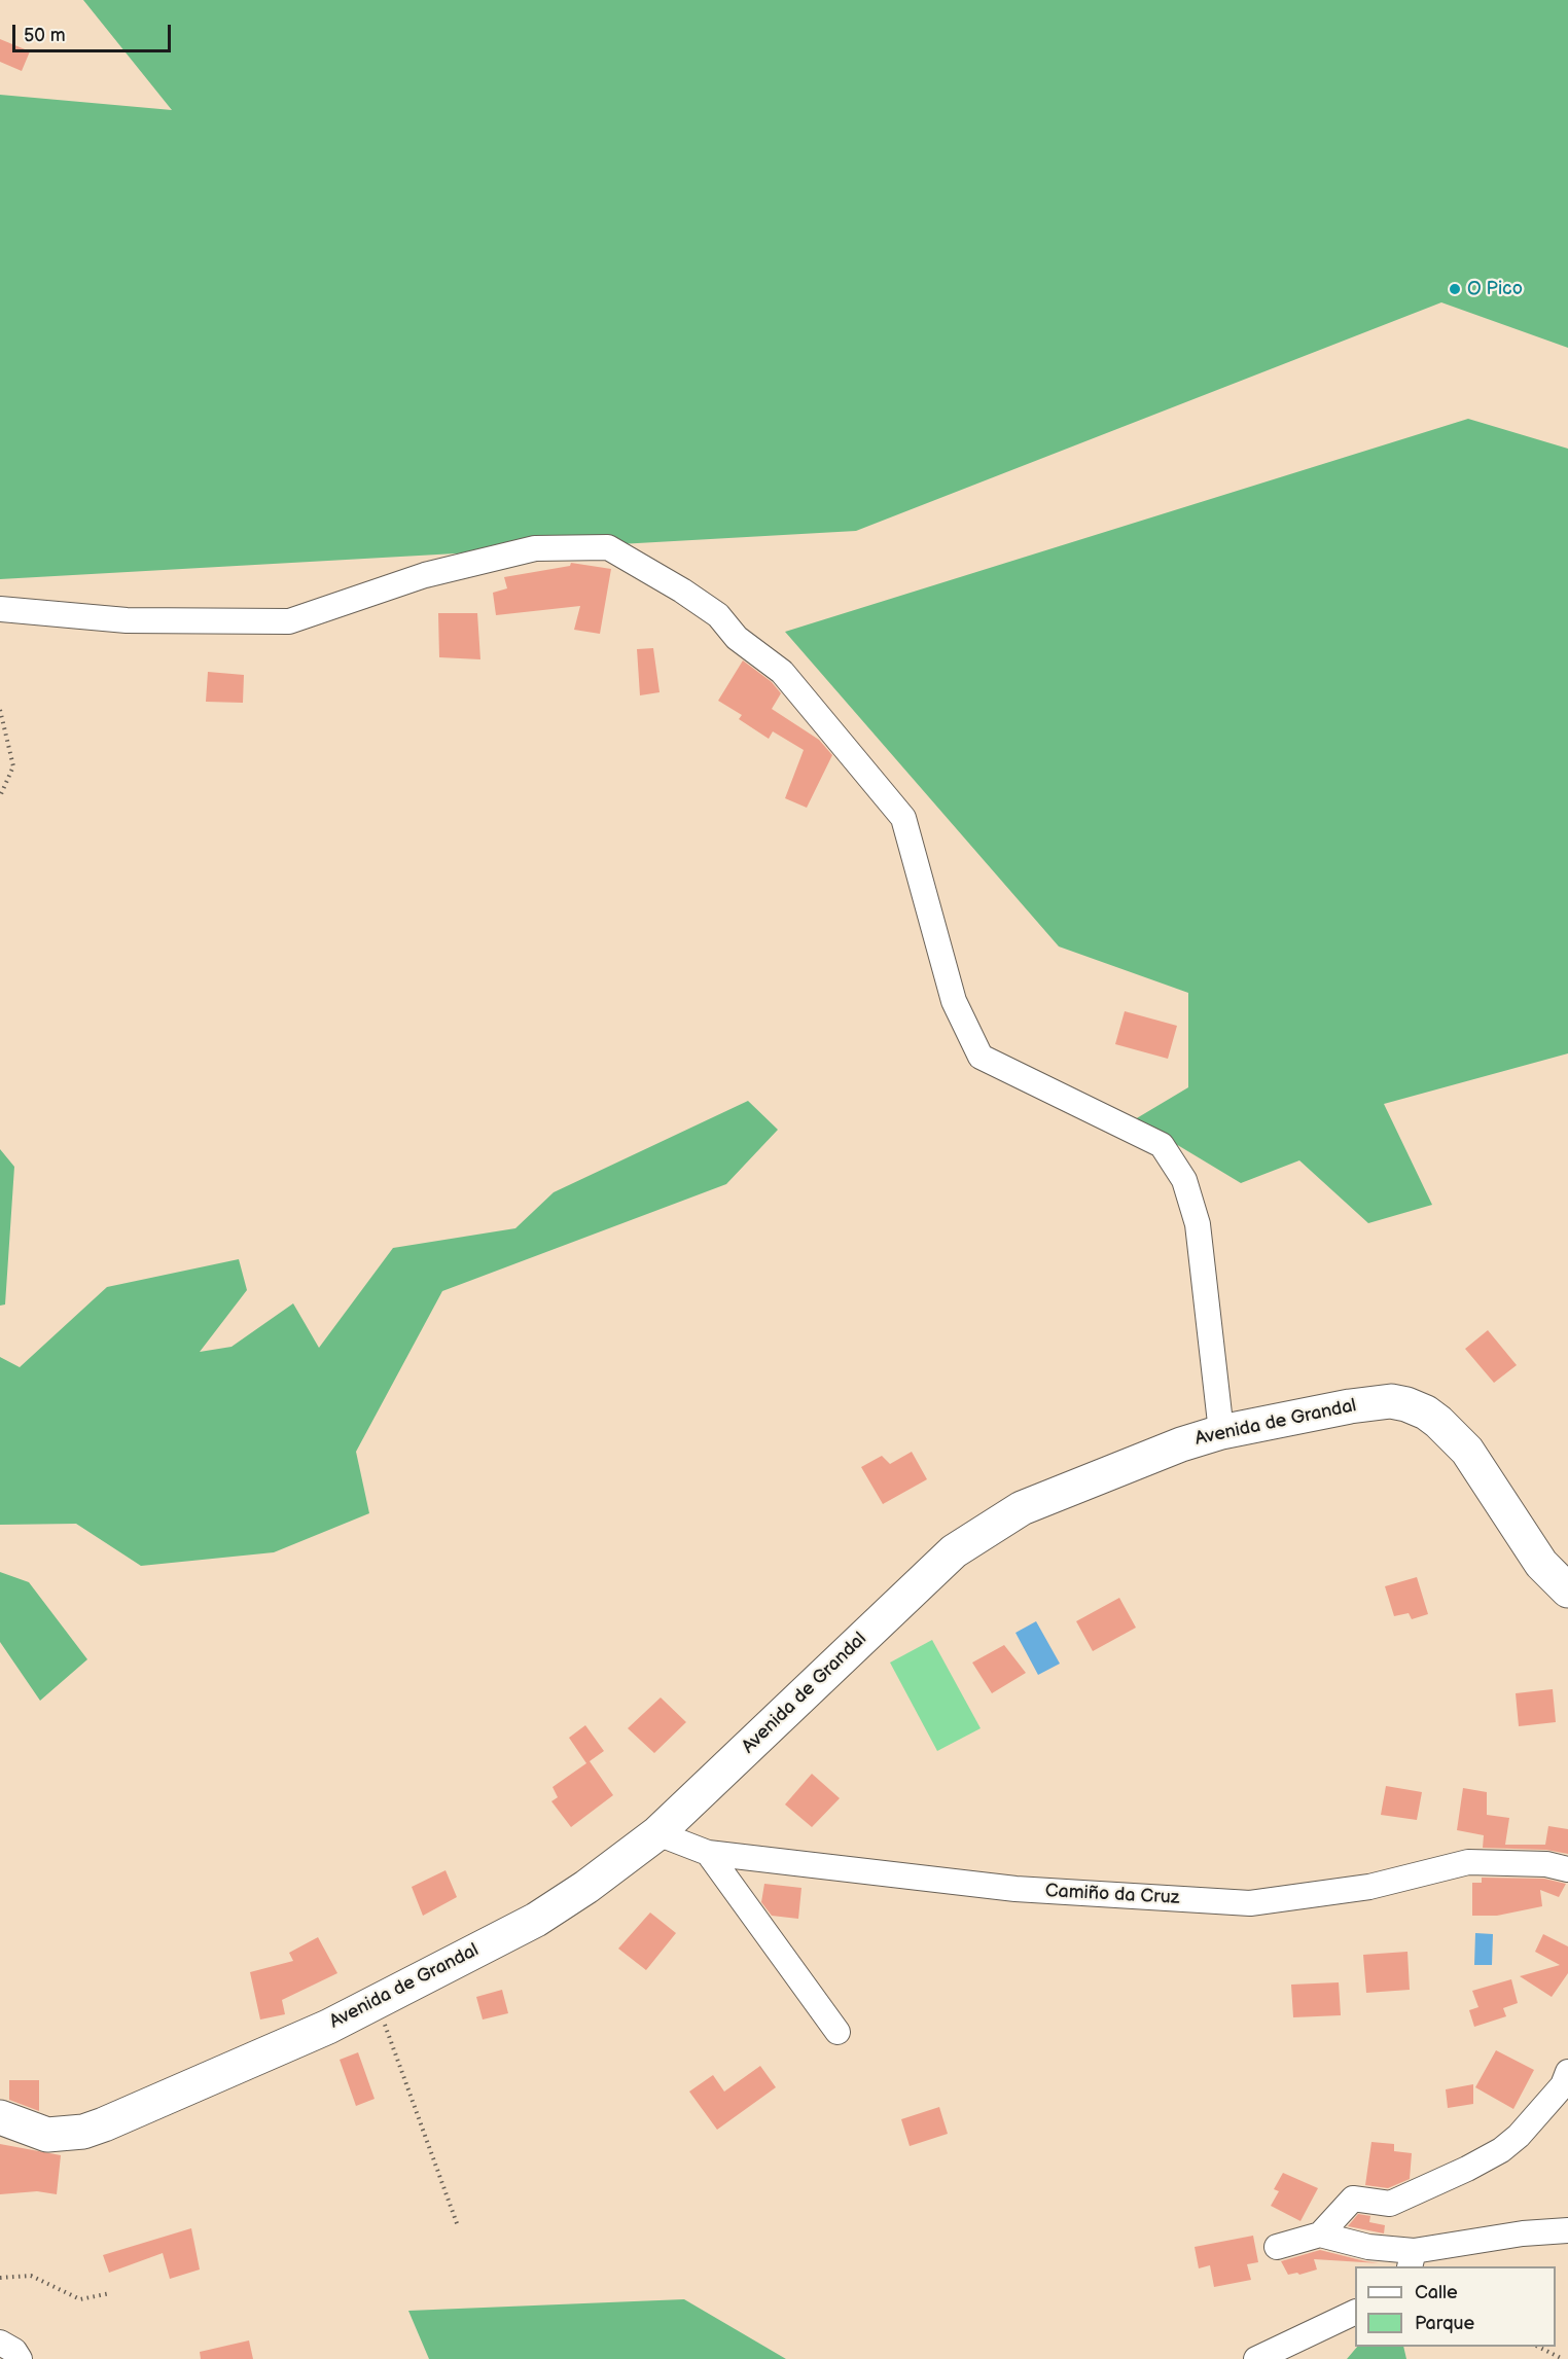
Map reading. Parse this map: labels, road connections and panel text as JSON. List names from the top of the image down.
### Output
{
  "streets": {
    "street": ["Avenida de Grandal", "Camiño da Cruz"]
  },
  "crossings": [
    ["Avenida de Grandal", "Camiño da Cruz"]
  ],
  "places": ["O Pico"],
  "legend": ["Calle", "Parque"],
  "scale_bar": "50 m"
}
